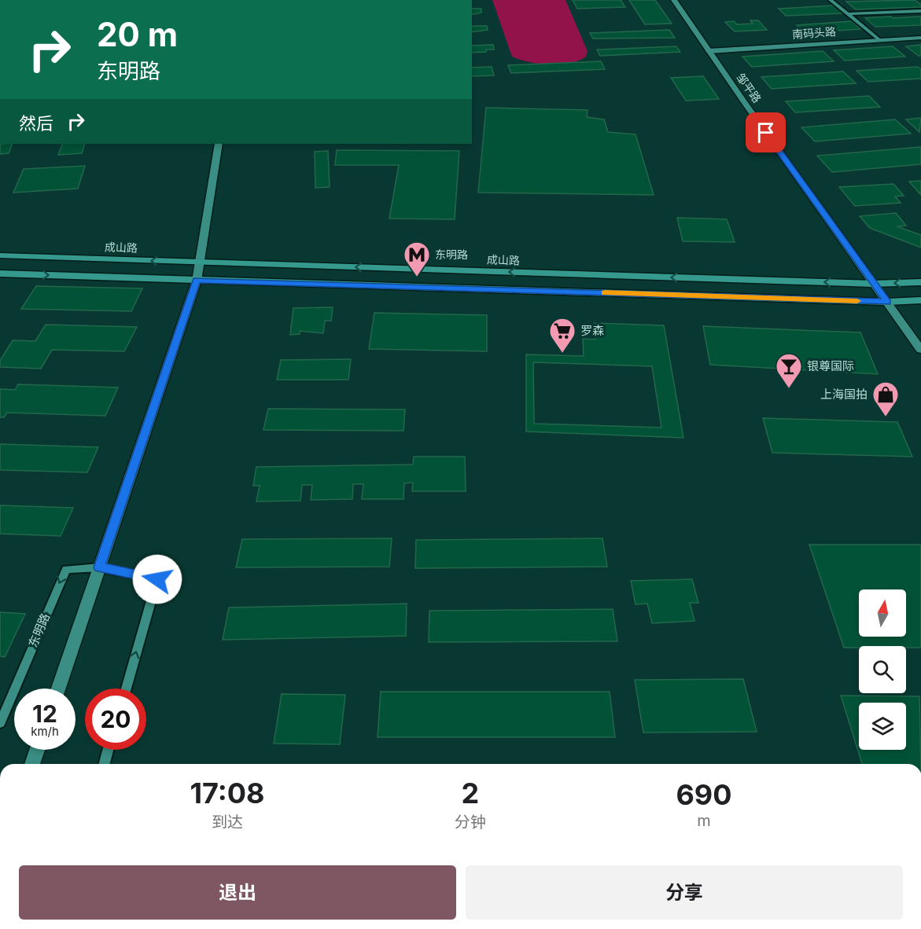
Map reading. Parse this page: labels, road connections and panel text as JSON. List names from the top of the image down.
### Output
{
  "streets": {
    "main road": ["成山路"],
    "street": ["南码头路", "邹平路"],
    "lane": ["东明路"]
  },
  "crossings": [
    ["南码头路", "邹平路"],
    ["邹平路", "成山路"]
  ],
  "places": {
    "metro station": ["东明路"],
    "supermarket": ["罗森"],
    "bar": ["银尊国际"],
    "shop": ["上海国拍"]
  },
  "north": "top",
  "page": {
    "turn": ["20 m", "东明路"],
    "then": "然后",
    "speed": "12 km/h",
    "limit": "20",
    "eta": [
      "17:08",
      "到达",
      "2",
      "分钟",
      "690",
      "m"
    ],
    "buttons": ["退出", "分享"]
  }
}
